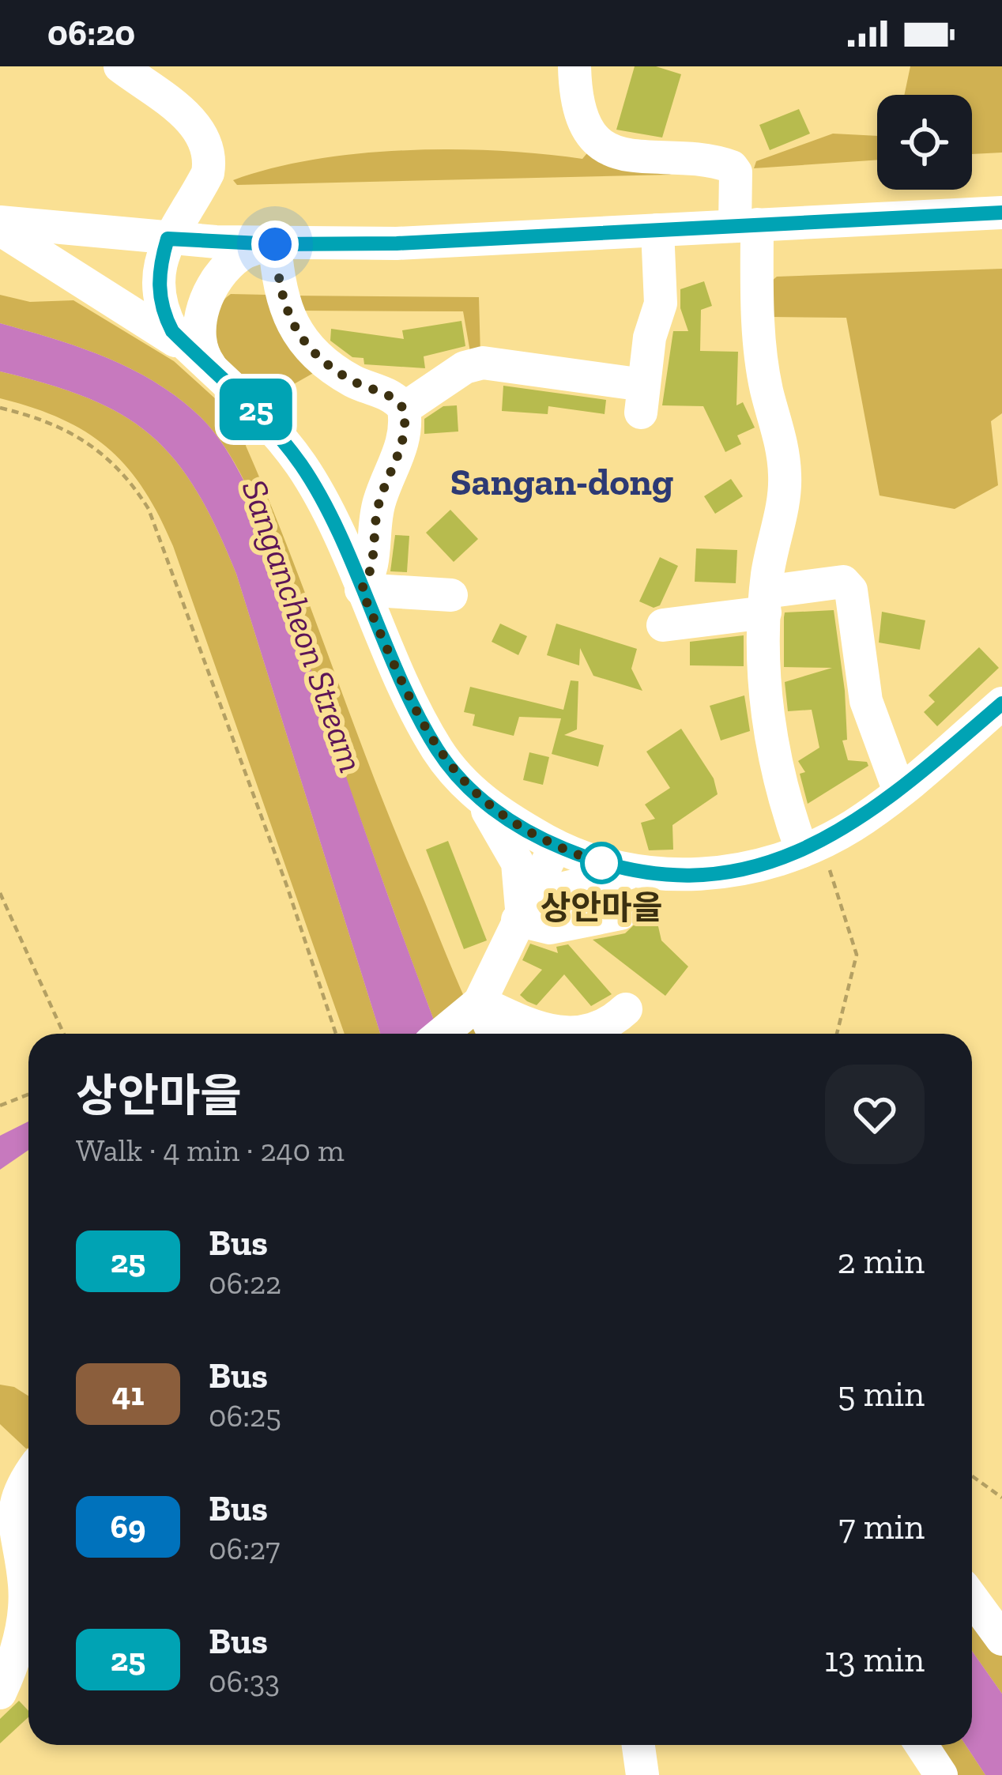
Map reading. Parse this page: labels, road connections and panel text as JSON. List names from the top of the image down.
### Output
{
  "districts": ["Sangan-dong"],
  "water": ["Sangancheon Stream"],
  "places": ["상안마을"],
  "lines": ["bus line 25"],
  "page": {
    "status": "06:20",
    "on_map": "25",
    "heading": ["상안마을", "Walk · 4 min · 240 m"],
    "list": [
      {
        "mark": "25",
        "name": "Bus",
        "note": "06:22",
        "value": "2 min"
      },
      {
        "mark": "41",
        "name": "Bus",
        "note": "06:25",
        "value": "5 min"
      },
      {
        "mark": "69",
        "name": "Bus",
        "note": "06:27",
        "value": "7 min"
      },
      {
        "mark": "25",
        "name": "Bus",
        "note": "06:33",
        "value": "13 min"
      }
    ]
  }
}
